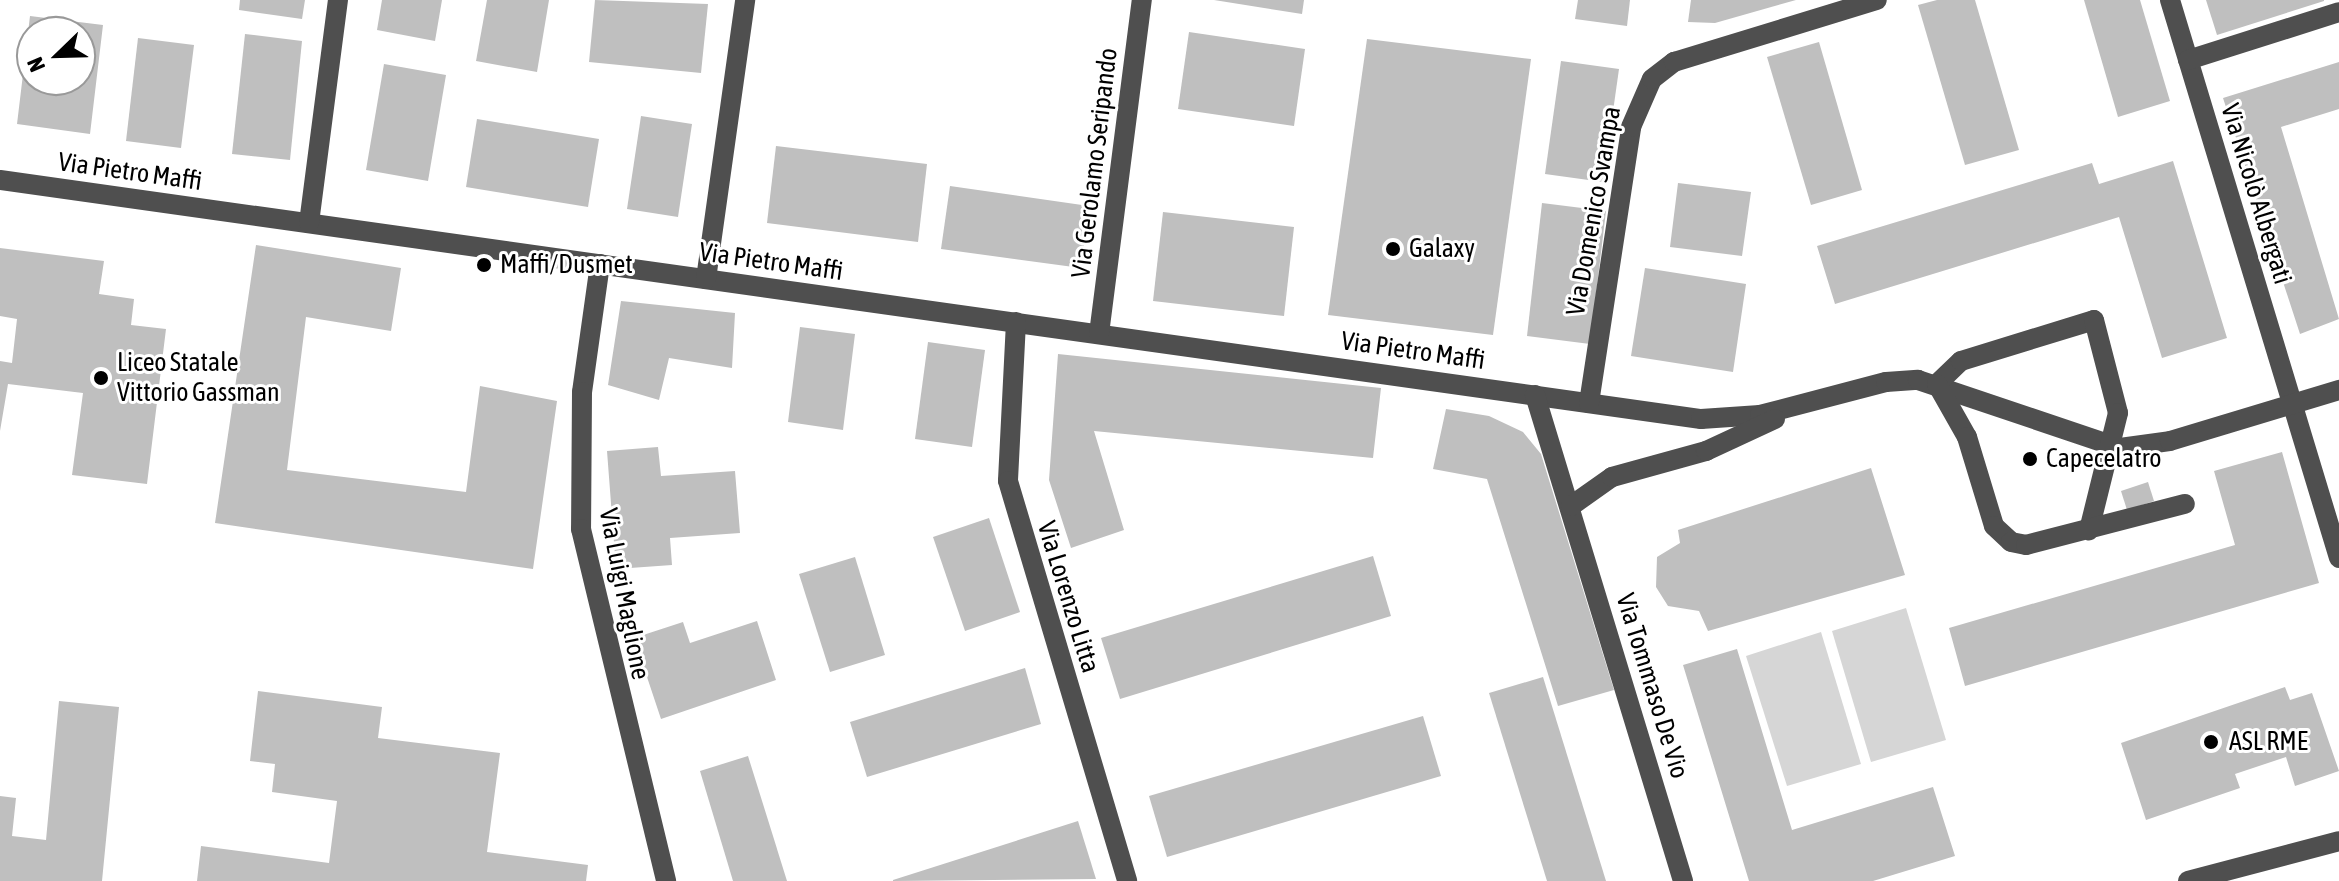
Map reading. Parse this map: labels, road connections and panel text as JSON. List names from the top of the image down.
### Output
{
  "streets": {
    "street": [
      "Via Gerolamo Seripando",
      "Via Pietro Maffi",
      "Via Nicolò Albergati",
      "Via Domenico Svampa",
      "Via Luigi Maglione",
      "Via Lorenzo Litta",
      "Via Tommaso De Vio"
    ]
  },
  "crossings": [
    ["Via Gerolamo Seripando", "Via Pietro Maffi"],
    ["Via Pietro Maffi", "Via Domenico Svampa"],
    ["Via Pietro Maffi", "Via Luigi Maglione"],
    ["Via Pietro Maffi", "Via Lorenzo Litta"],
    ["Via Pietro Maffi", "Via Tommaso De Vio"]
  ],
  "places": [
    "Galaxy",
    "Maffi/Dusmet",
    "Liceo Statale Vittorio Gassman",
    "Capecelatro",
    "ASL RME"
  ],
  "north": "bottom left"
}
